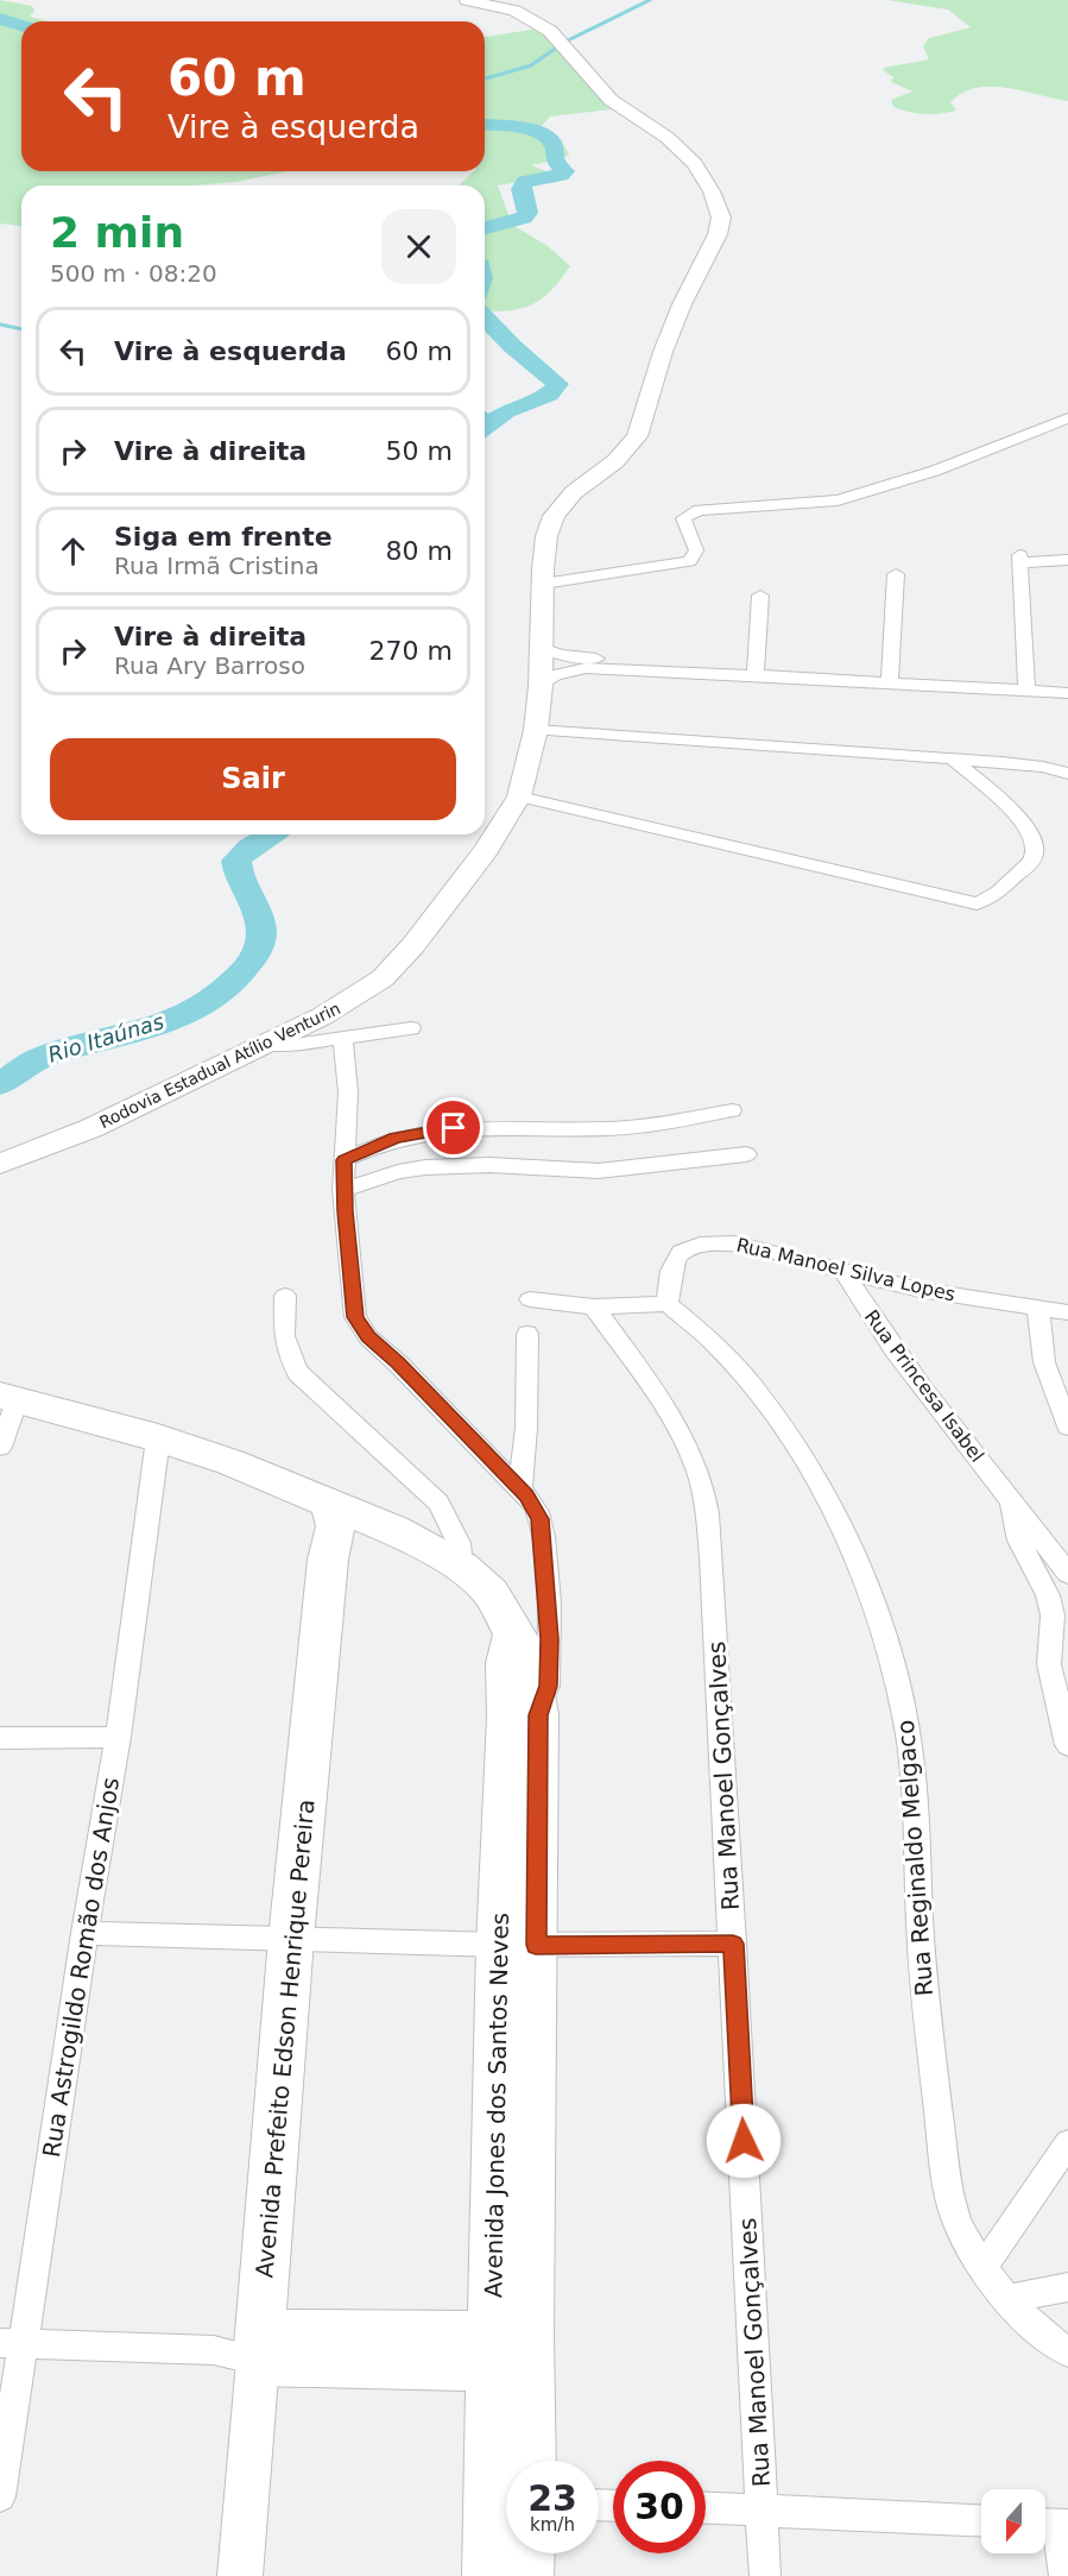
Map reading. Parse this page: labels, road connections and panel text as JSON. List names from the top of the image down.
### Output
{
  "streets": {
    "main road": ["Rodovia Estadual Atílio Venturin", "Avenida Prefeito Edson Henrique Pereira", "Avenida Jones dos Santos Neves"],
    "street": [
      "Rua Manoel Silva Lopes",
      "Rua Princesa Isabel",
      "Rua Manoel Gonçalves",
      "Rua Reginaldo Melgaco",
      "Rua Astrogildo Romão dos Anjos"
    ]
  },
  "crossings": [
    ["Rua Manoel Silva Lopes", "Rua Princesa Isabel"],
    ["Rua Manoel Silva Lopes", "Rua Reginaldo Melgaco"],
    ["Avenida Prefeito Edson Henrique Pereira", "Avenida Jones dos Santos Neves"]
  ],
  "water": ["Rio Itaúnas"],
  "north": "bottom",
  "page": {
    "turn": ["60 m", "Vire à esquerda"],
    "heading": ["2 min", "500 m · 08:20"],
    "list": [
      {
        "name": "Vire à esquerda",
        "value": "60 m"
      },
      {
        "name": "Vire à direita",
        "value": "50 m"
      },
      {
        "name": "Siga em frente",
        "note": "Rua Irmã Cristina",
        "value": "80 m"
      },
      {
        "name": "Vire à direita",
        "note": "Rua Ary Barroso",
        "value": "270 m"
      }
    ],
    "buttons": "Sair",
    "speed": "23 km/h",
    "limit": "30"
  }
}
